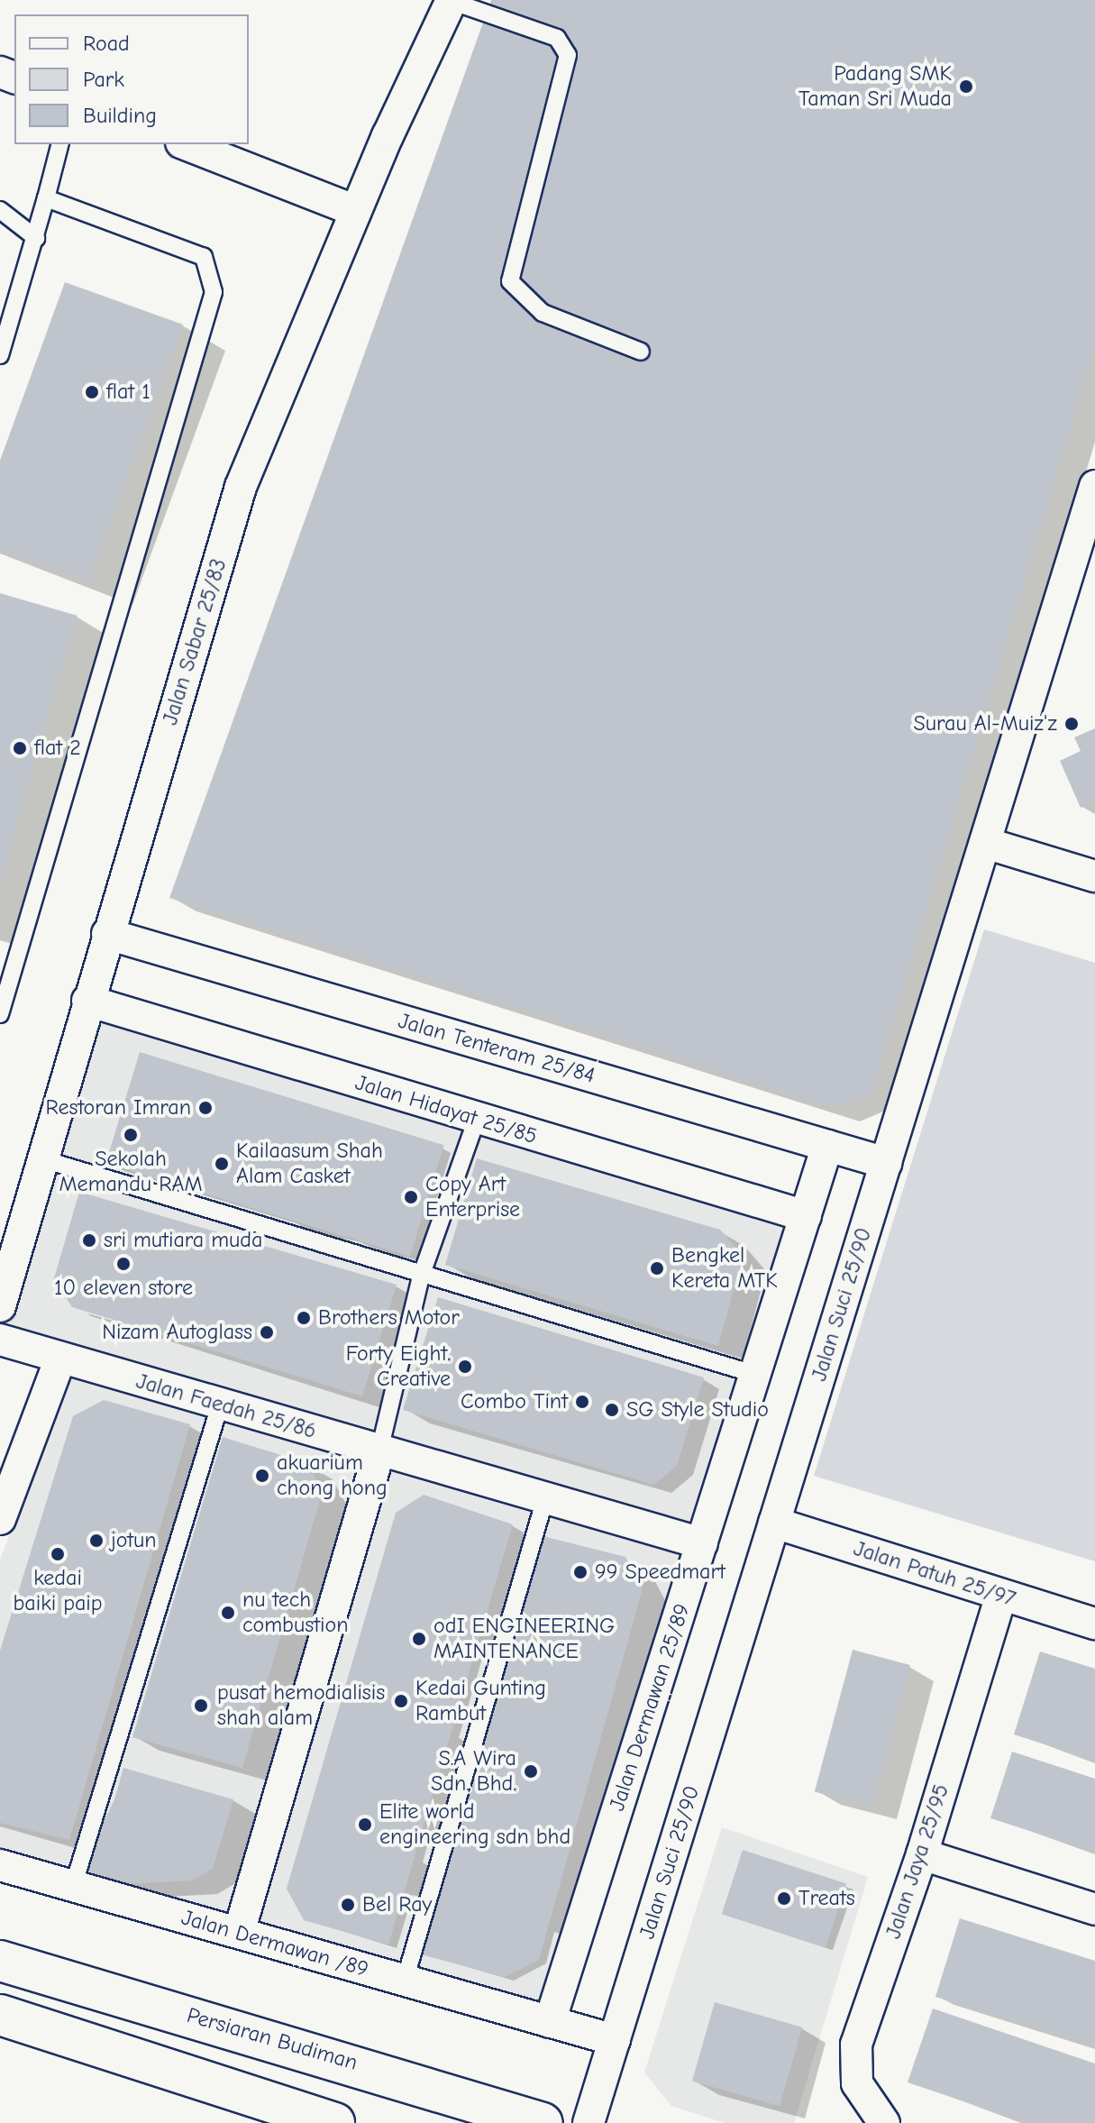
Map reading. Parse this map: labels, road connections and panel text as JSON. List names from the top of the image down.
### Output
{
  "streets": {
    "main road": ["Persiaran Budiman"],
    "street": [
      "Jalan Sabar 25/83",
      "Jalan Tenteram 25/84",
      "Jalan Hidayat 25/85",
      "Jalan Suci 25/90",
      "Jalan Faedah 25/86",
      "Jalan Patuh 25/97",
      "Jalan Dermawan 25/89",
      "Jalan Jaya 25/95",
      "Jalan Dermawan /89"
    ]
  },
  "crossings": [
    ["Jalan Sabar 25/83", "Jalan Tenteram 25/84"],
    ["Jalan Sabar 25/83", "Jalan Hidayat 25/85"],
    ["Jalan Tenteram 25/84", "Jalan Suci 25/90"],
    ["Jalan Tenteram 25/84", "Jalan Dermawan 25/89"],
    ["Jalan Hidayat 25/85", "Jalan Dermawan 25/89"],
    ["Jalan Suci 25/90", "Jalan Patuh 25/97"],
    ["Jalan Suci 25/90", "Jalan Dermawan /89"],
    ["Jalan Faedah 25/86", "Jalan Dermawan 25/89"],
    ["Jalan Patuh 25/97", "Jalan Jaya 25/95"],
    ["Jalan Dermawan 25/89", "Jalan Dermawan /89"]
  ],
  "places": [
    "Padang SMK Taman Sri Muda",
    "flat 1",
    "Surau Al-Muiz'z",
    "flat 2",
    "Restoran Imran",
    "Sekolah Memandu RAM",
    "Kailaasum Shah Alam Casket",
    "Copy Art Enterprise",
    "sri mutiara muda",
    "10 eleven store",
    "Bengkel Kereta MTK",
    "Brothers Motor",
    "Nizam Autoglass",
    "Forty Eight. Creative",
    "Combo Tint",
    "SG Style Studio",
    "akuarium chong hong",
    "jotun",
    "kedai baiki paip",
    "99 Speedmart",
    "nu tech combustion",
    "odI ENGINEERING MAINTENANCE",
    "Kedai Gunting Rambut",
    "pusat hemodialisis shah alam",
    "S.A Wira Sdn. Bhd.",
    "Elite world engineering sdn bhd",
    "Treats",
    "Bel Ray"
  ],
  "legend": ["Road", "Park", "Building"]
}
